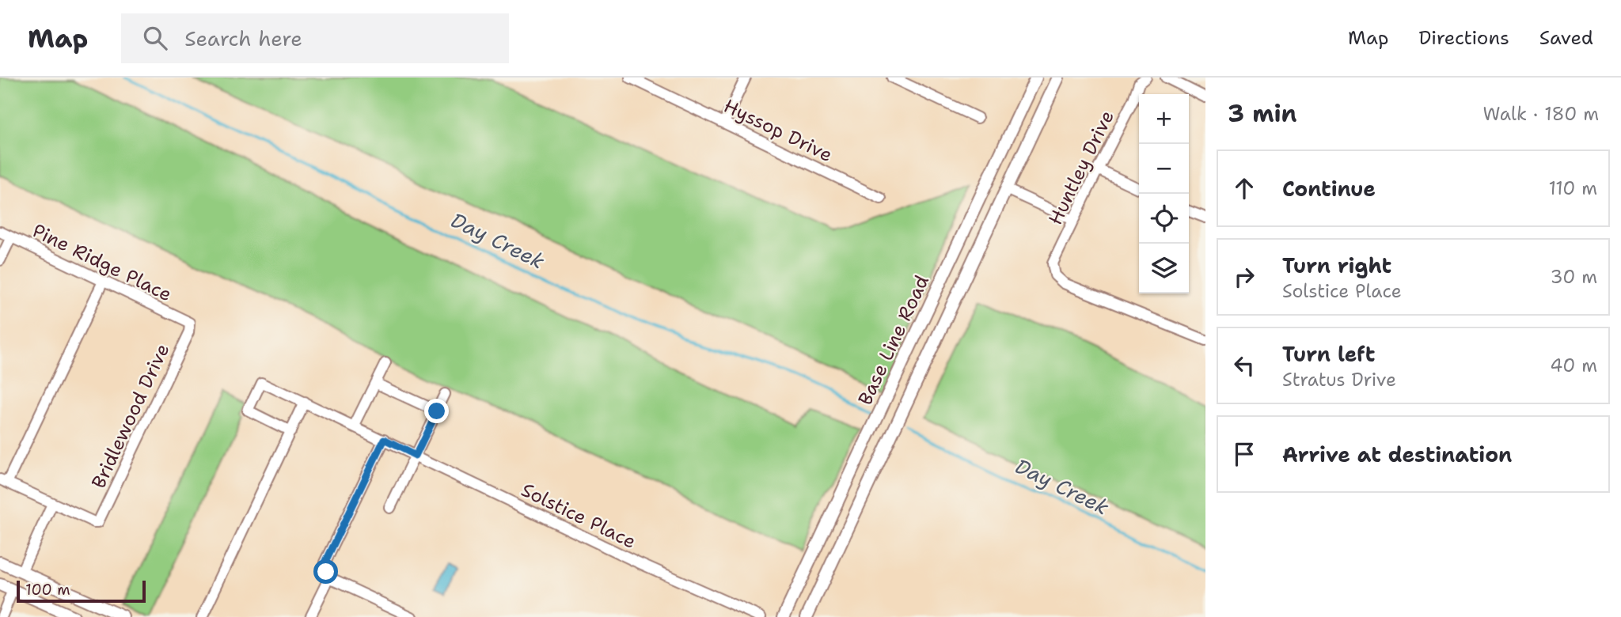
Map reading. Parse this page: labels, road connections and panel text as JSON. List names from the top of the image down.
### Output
{
  "streets": {
    "main road": ["Base Line Road"],
    "street": [
      "Hyssop Drive",
      "Huntley Drive",
      "Pine Ridge Place",
      "Bridlewood Drive",
      "Solstice Place"
    ]
  },
  "crossings": [
    ["Pine Ridge Place", "Bridlewood Drive"]
  ],
  "water": ["Day Creek"],
  "scale_bar": "100 m",
  "page": {
    "header": "Map",
    "search": "Search here",
    "nav": ["Map", "Directions", "Saved"],
    "heading": ["3 min", "Walk · 180 m"],
    "map_buttons": ["+", "−"],
    "list": [
      ["Continue", "110 m"],
      ["Turn right", "Solstice Place", "30 m"],
      ["Turn left", "Stratus Drive", "40 m"],
      "Arrive at destination"
    ],
    "scale": "100 m"
  }
}
